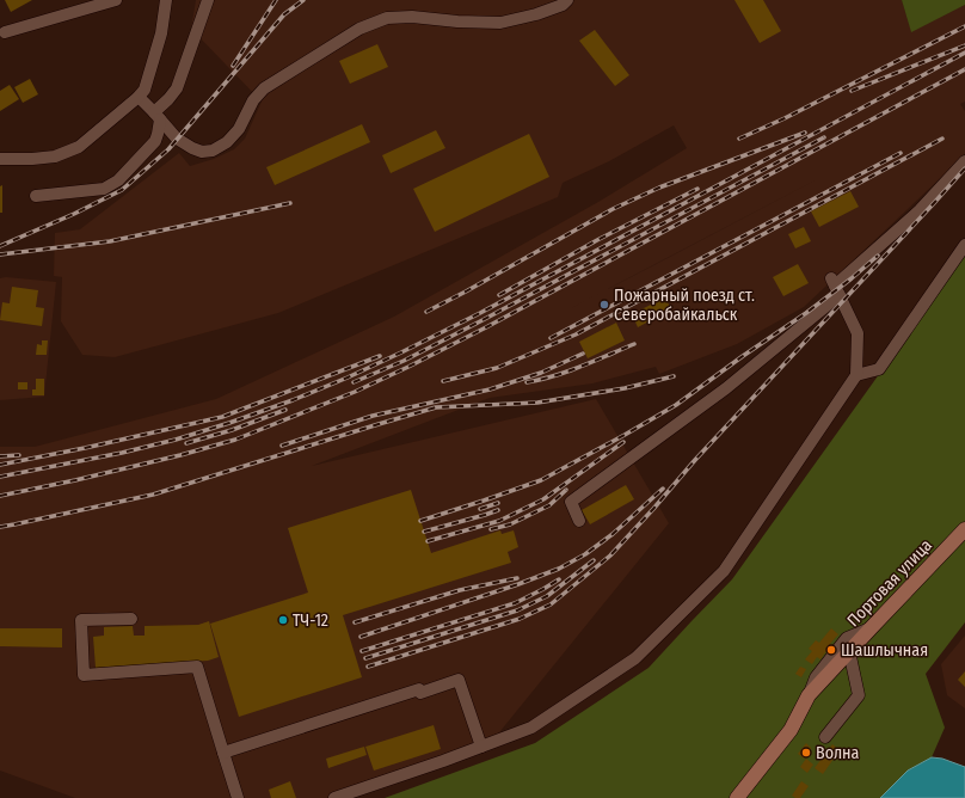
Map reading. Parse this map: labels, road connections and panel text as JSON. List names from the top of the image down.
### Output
{
  "streets": {
    "main road": ["Портовая улица"]
  },
  "places": [
    "Пожарный поезд ст. Северобайкальск",
    "ТЧ-12",
    "Шашлычная",
    "Волна"
  ]
}
